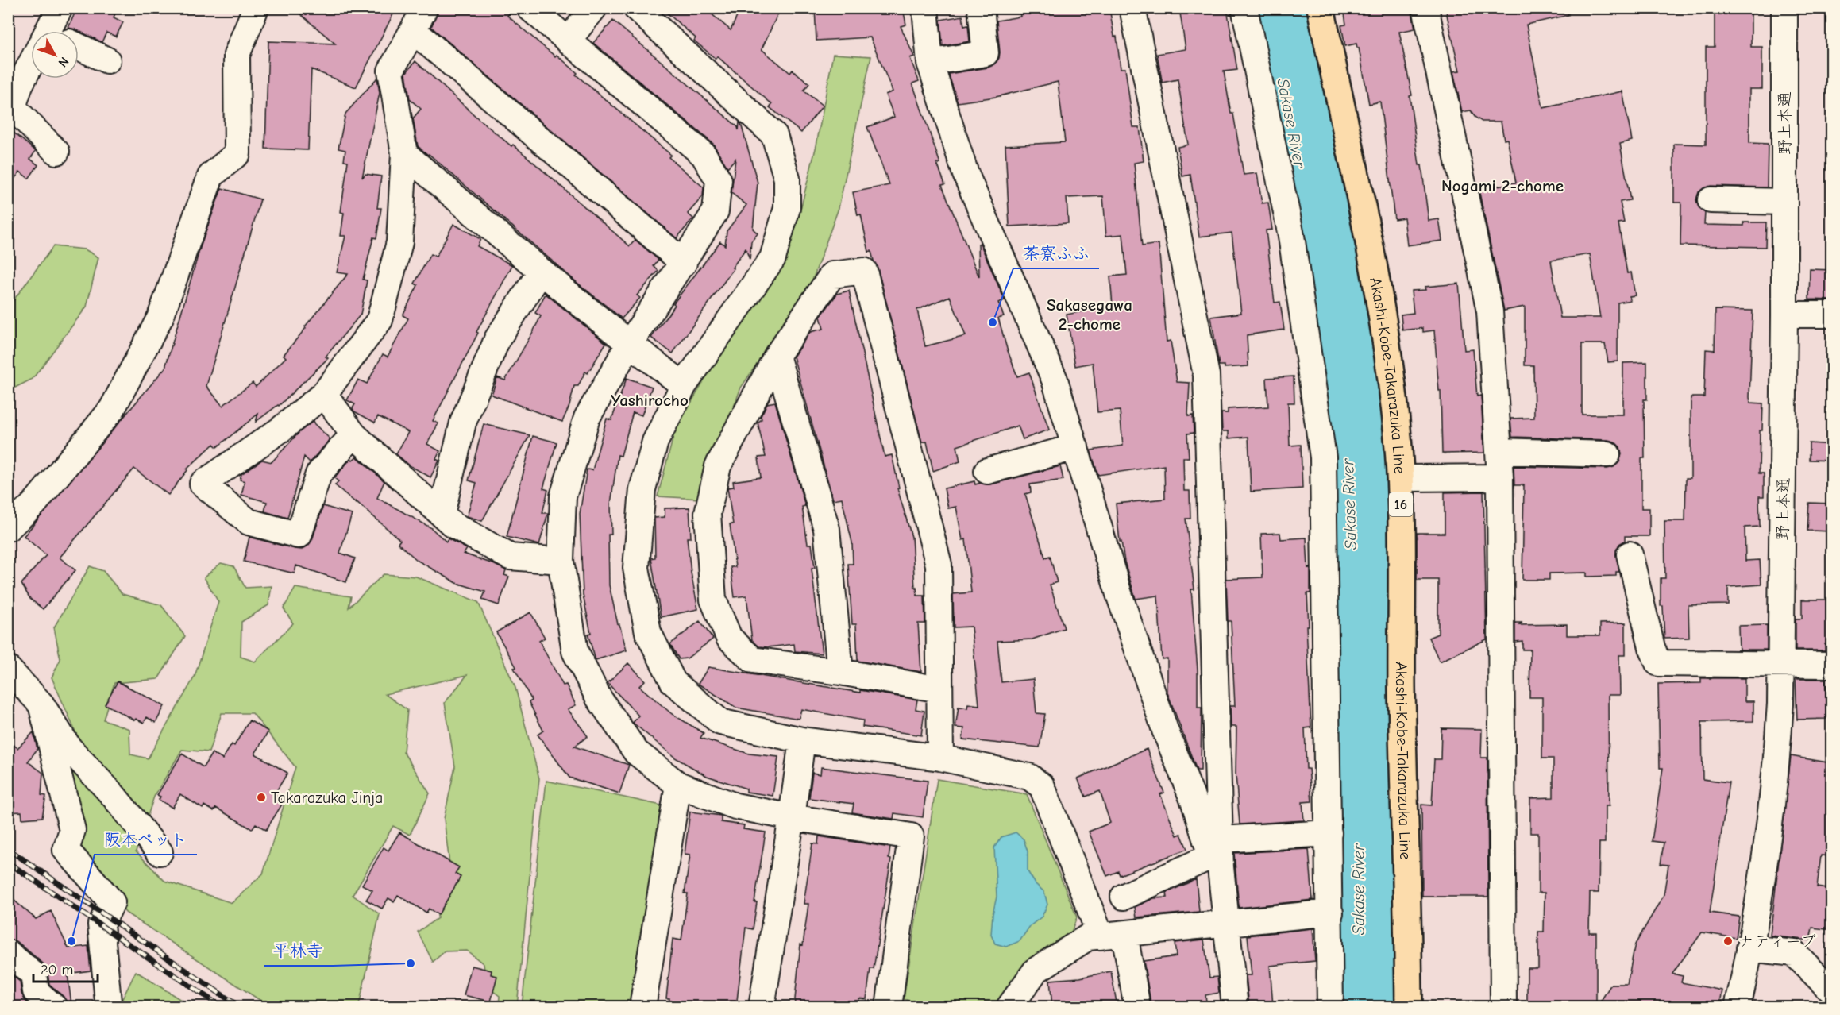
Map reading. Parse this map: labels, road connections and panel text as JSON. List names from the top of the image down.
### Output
{
  "streets": {
    "main road": ["Akashi-Kobe-Takarazuka Line", "16"],
    "street": ["野上本通"]
  },
  "districts": ["Nogami 2-chome", "Sakasegawa 2-chome", "Yashirocho"],
  "water": ["Sakase River"],
  "places": [
    "茶寮ふふ",
    "Takarazuka Jinja",
    "阪本ペット",
    "ナティーブ",
    "平林寺"
  ],
  "scale_bar": "20 m",
  "north": "bottom right"
}
